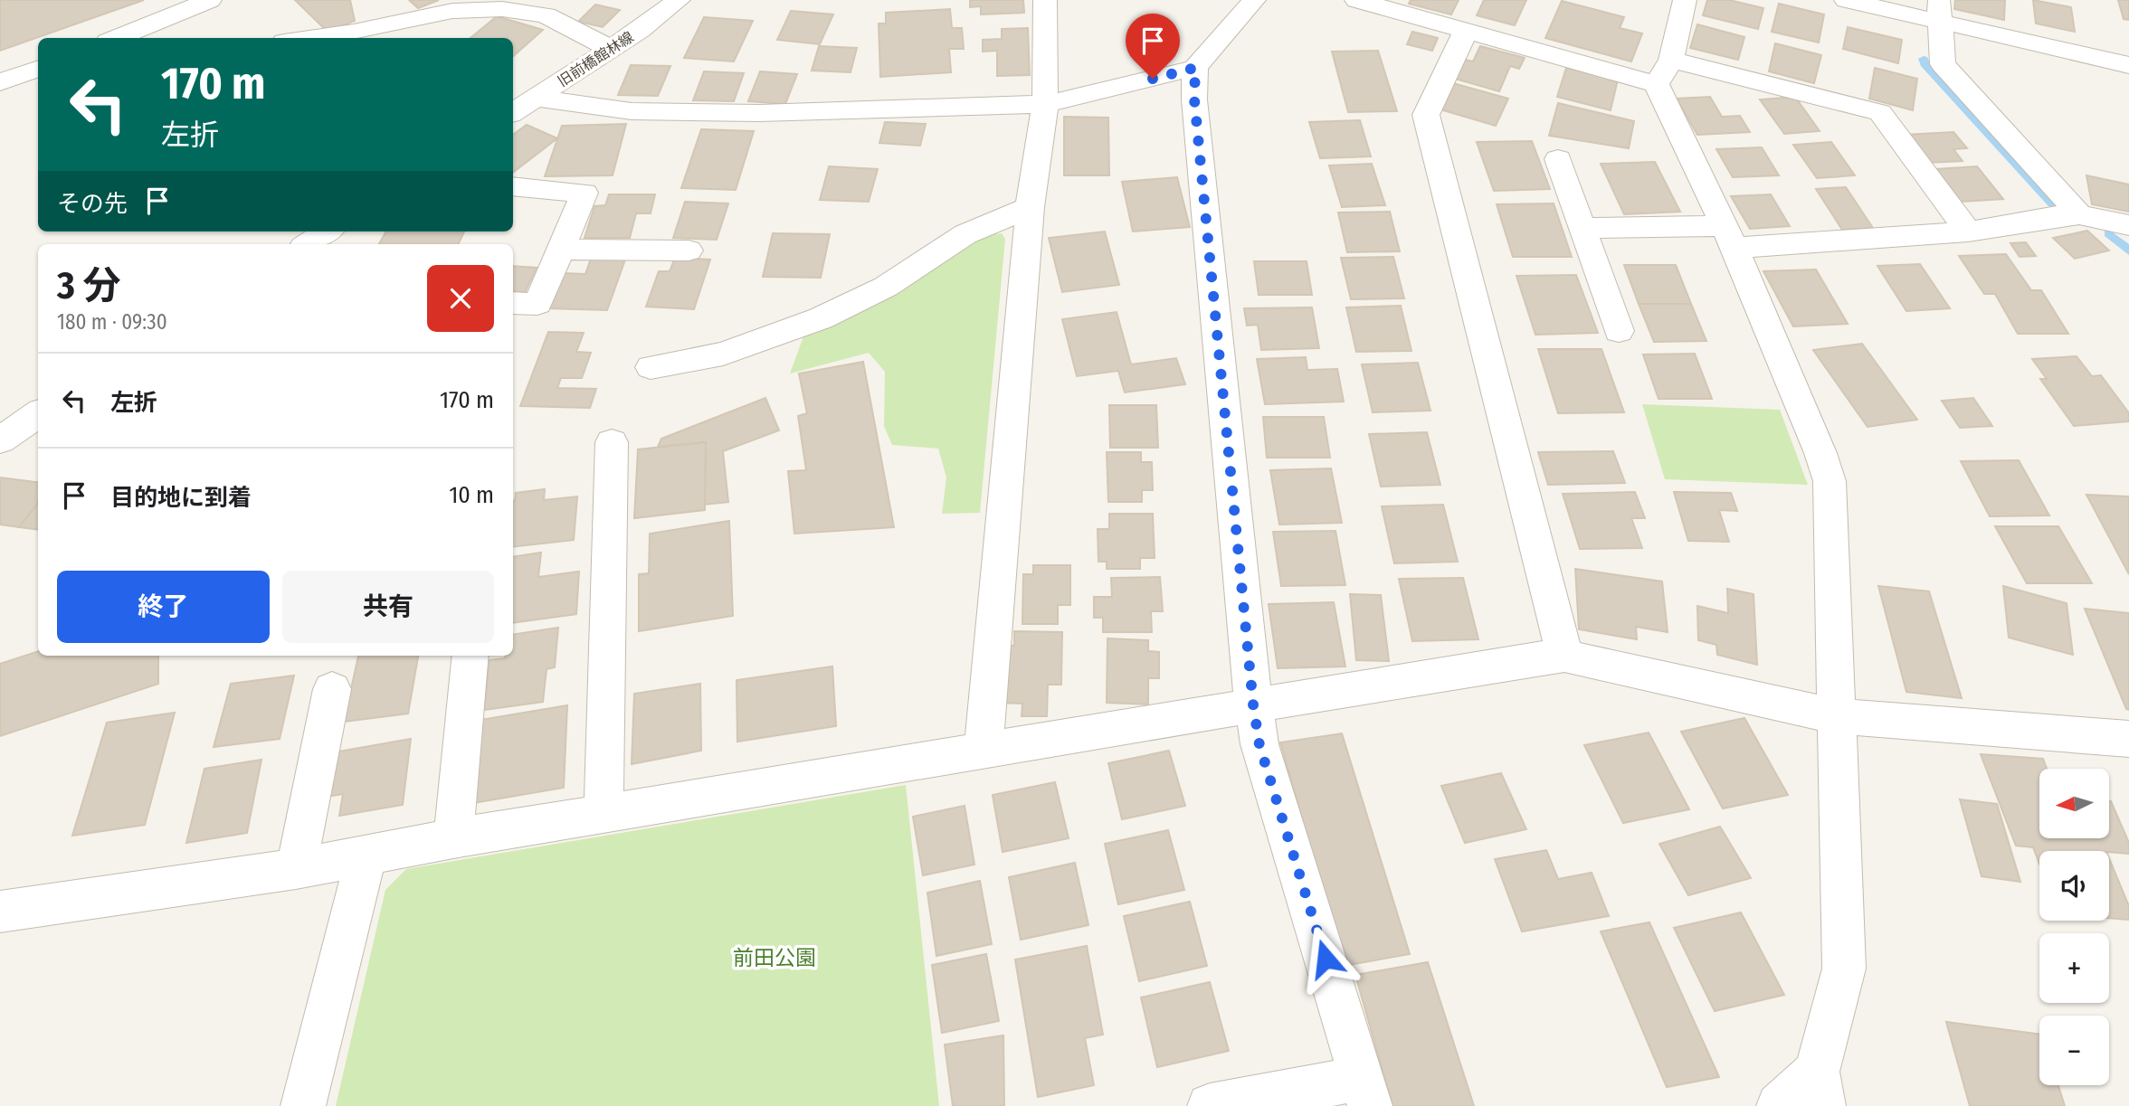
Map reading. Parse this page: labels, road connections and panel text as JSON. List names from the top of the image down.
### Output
{
  "streets": {
    "street": ["旧前橋館林線"]
  },
  "parks": ["前田公園"],
  "north": "left",
  "page": {
    "turn": ["170 m", "左折"],
    "then": "その先",
    "heading": ["3 分", "180 m · 09:30"],
    "list": [
      {
        "name": "左折",
        "value": "170 m"
      },
      {
        "name": "目的地に到着",
        "value": "10 m"
      }
    ],
    "buttons": ["終了", "共有"],
    "map_buttons": ["+", "−"]
  }
}
